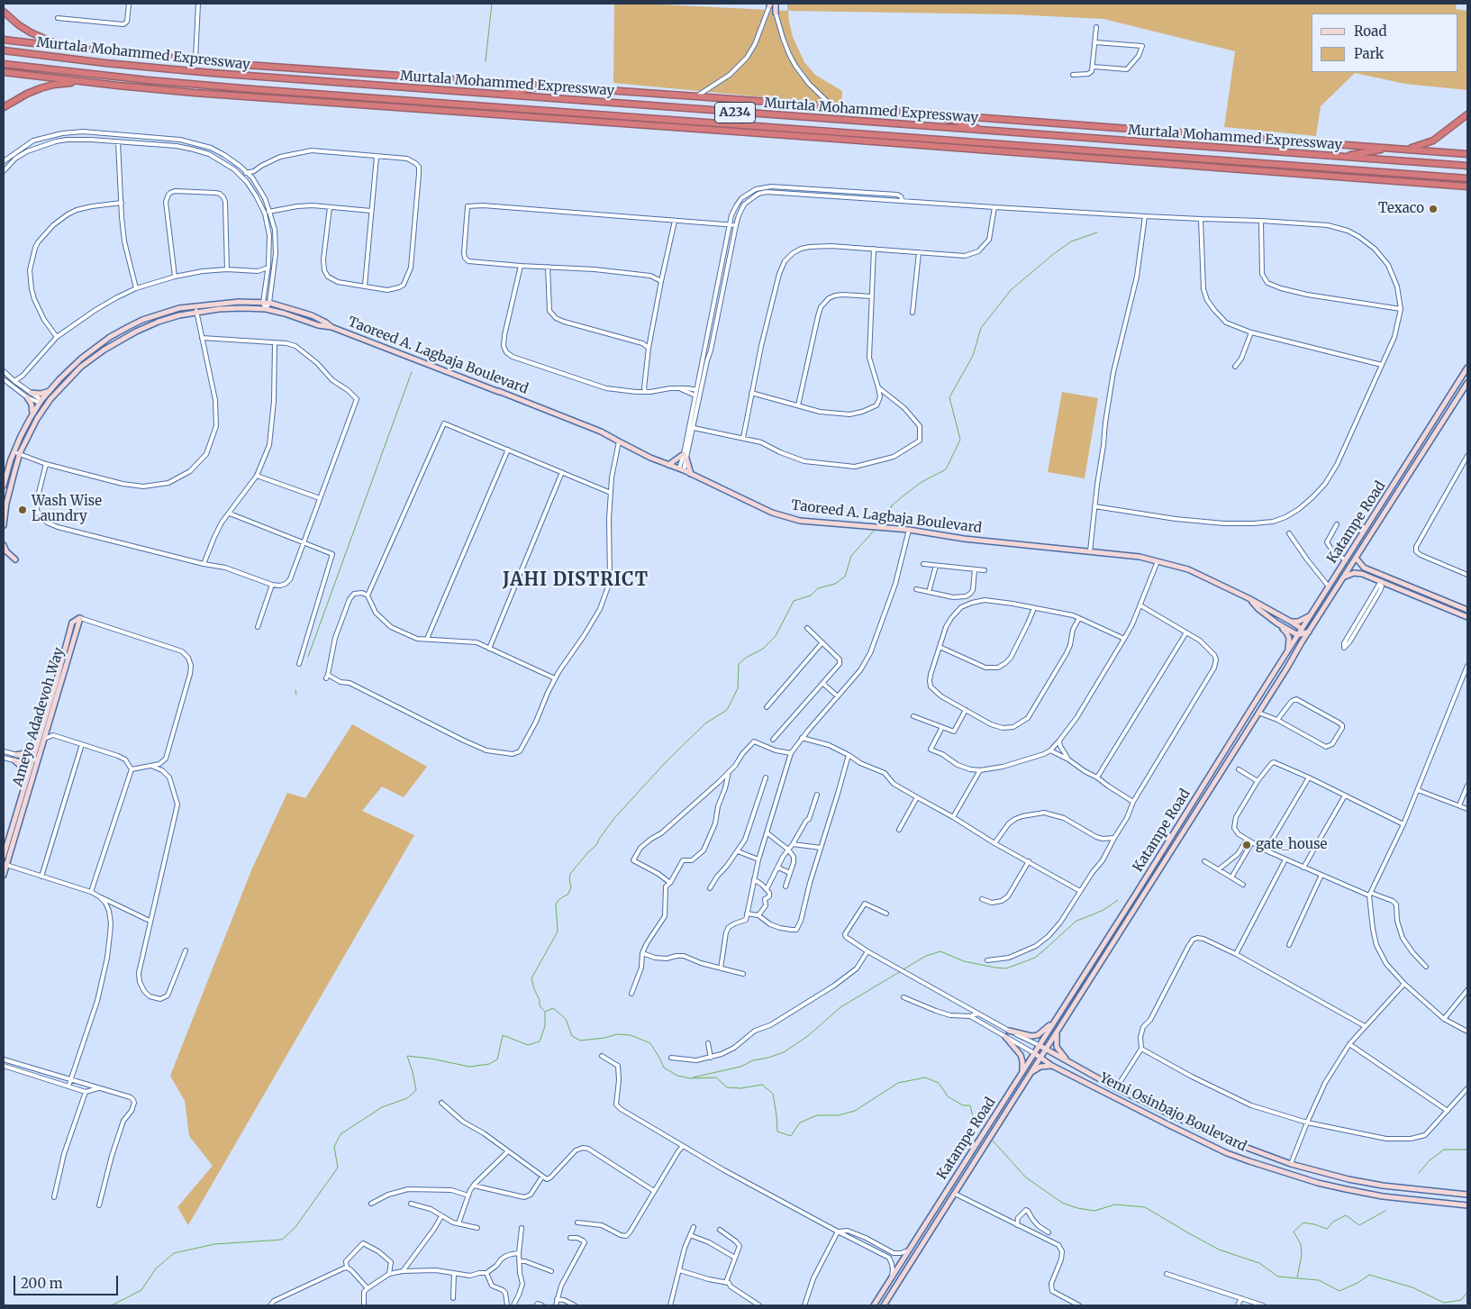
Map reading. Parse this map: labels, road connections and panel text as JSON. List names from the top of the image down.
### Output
{
  "streets": {
    "highway": ["Murtala Mohammed Expressway", "A234"],
    "main road": [
      "Taoreed A. Lagbaja Boulevard",
      "Katampe Road",
      "Ameyo Adadevoh Way",
      "Yemi Osinbajo Boulevard"
    ]
  },
  "crossings": [
    ["Taoreed A. Lagbaja Boulevard", "Katampe Road"],
    ["Katampe Road", "Yemi Osinbajo Boulevard"]
  ],
  "districts": ["JAHI DISTRICT"],
  "places": ["Texaco", "Wash Wise Laundry", "gate_house"],
  "legend": ["Road", "Park"],
  "scale_bar": "200 m"
}
